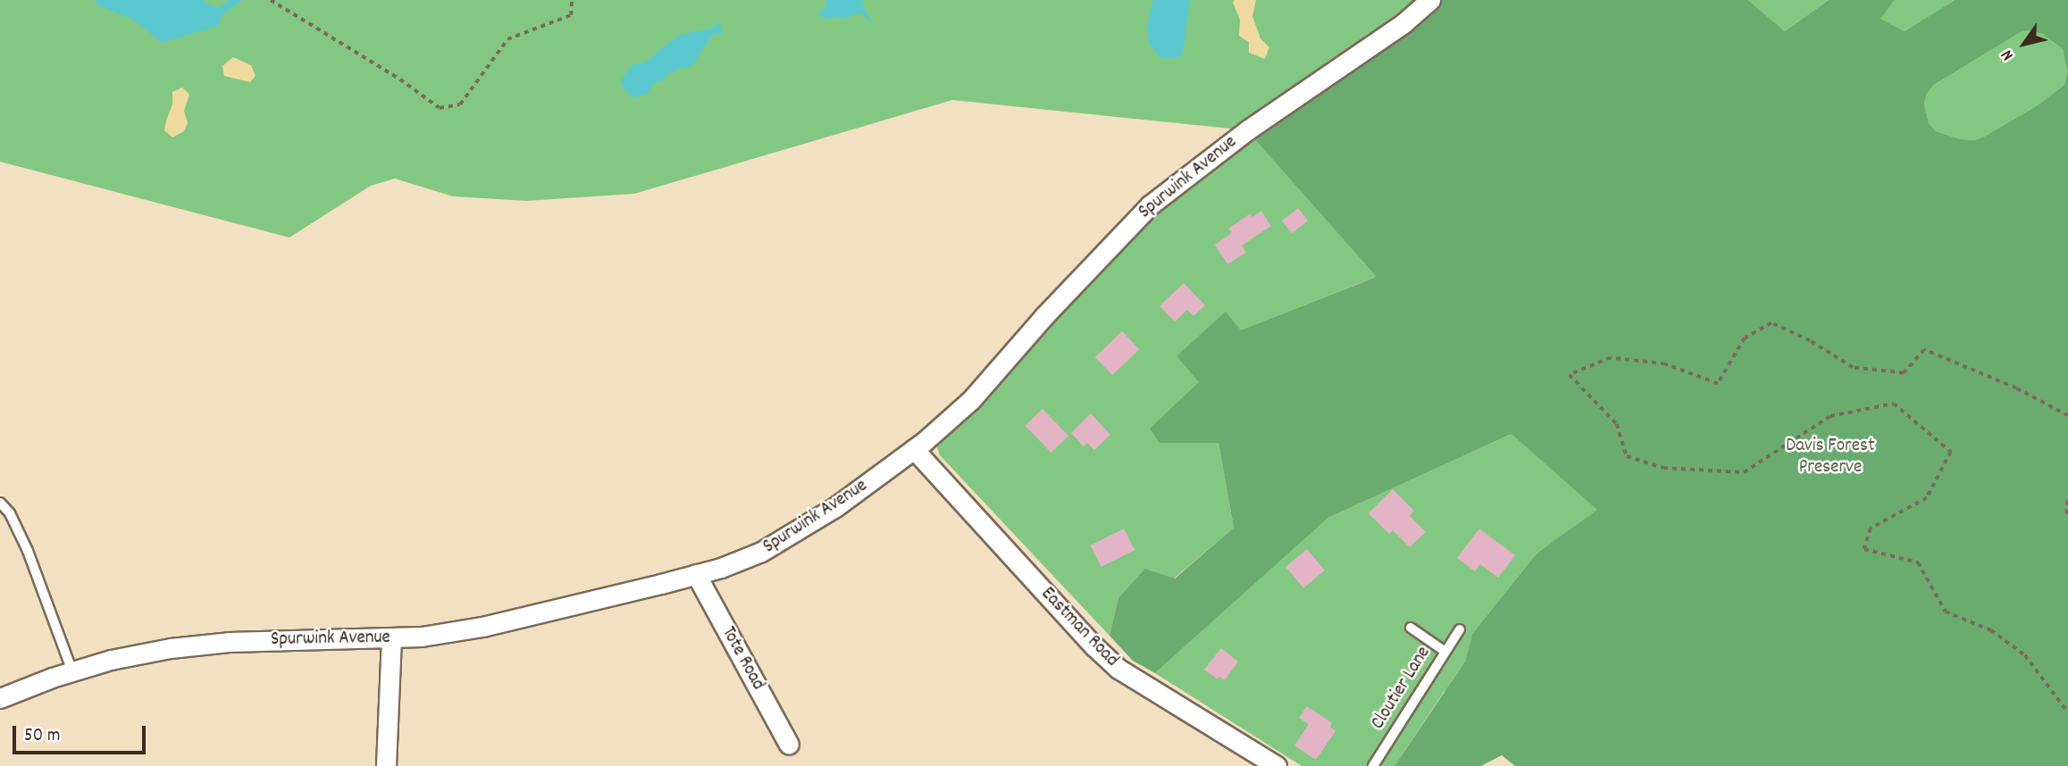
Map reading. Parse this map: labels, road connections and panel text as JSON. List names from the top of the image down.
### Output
{
  "streets": {
    "street": ["Spurwink Avenue", "Eastman Road", "Tote Road"],
    "lane": ["Cloutier Lane"]
  },
  "crossings": [
    ["Spurwink Avenue", "Eastman Road"],
    ["Spurwink Avenue", "Tote Road"]
  ],
  "parks": ["Davis Forest Preserve"],
  "scale_bar": "50 m",
  "north": "bottom left"
}
